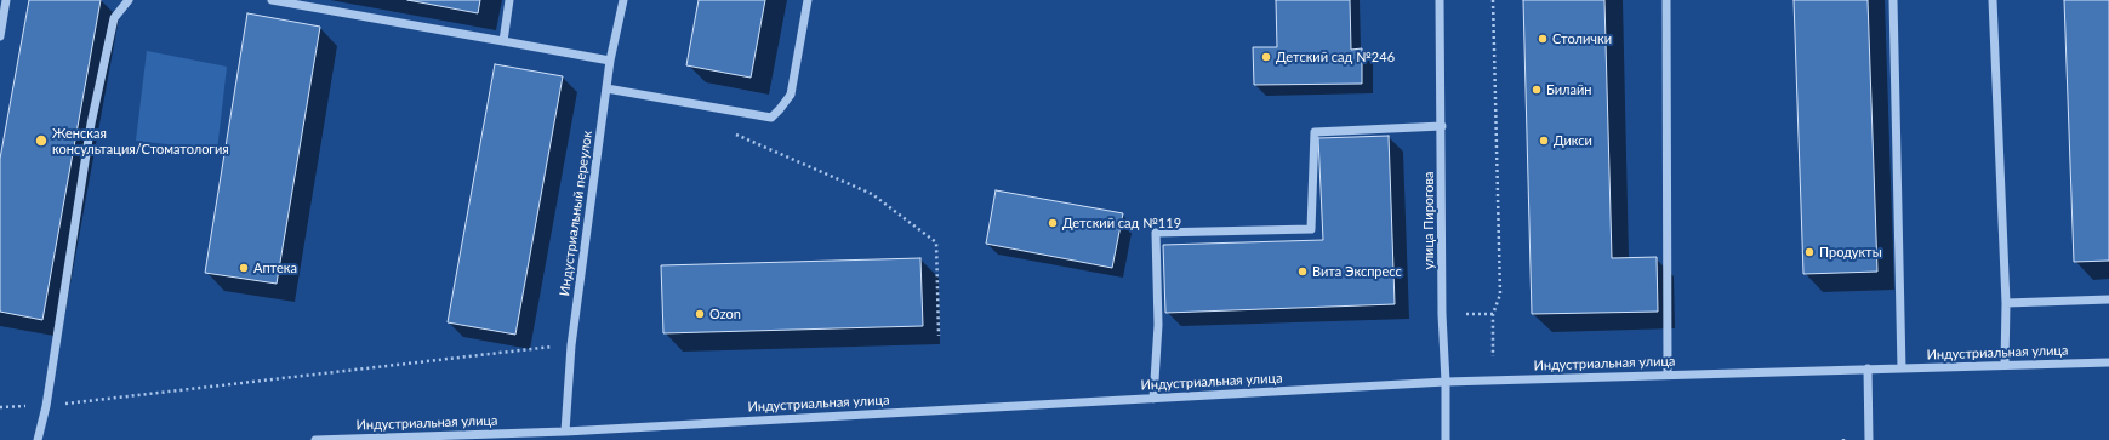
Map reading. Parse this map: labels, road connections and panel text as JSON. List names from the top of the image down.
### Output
{
  "streets": {
    "street": ["Индустриальный переулок", "улица Пирогова", "Индустриальная улица"]
  },
  "crossings": [
    ["Индустриальный переулок", "Индустриальная улица"],
    ["улица Пирогова", "Индустриальная улица"]
  ],
  "places": [
    "Столички",
    "Детский сад №246",
    "Билайн",
    "Женская консультация/Стоматология",
    "Дикси",
    "Детский сад №119",
    "Продукты",
    "Аптека",
    "Вита Экспресс",
    "Ozon"
  ]
}
